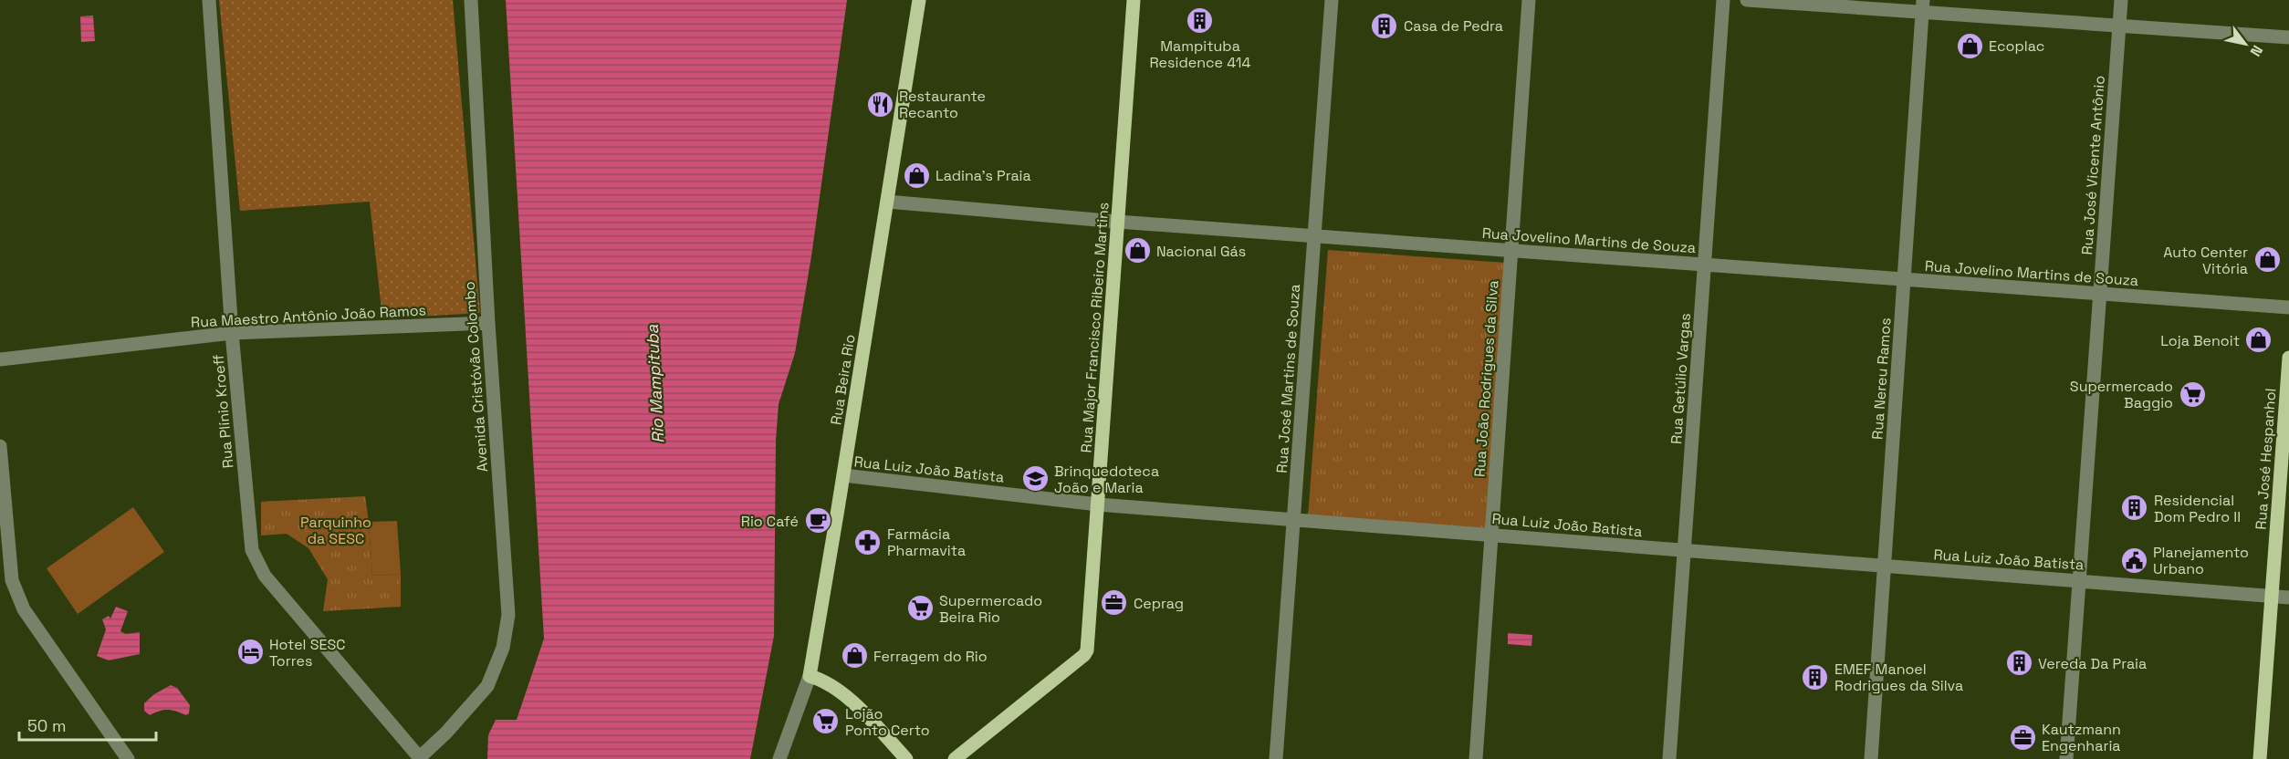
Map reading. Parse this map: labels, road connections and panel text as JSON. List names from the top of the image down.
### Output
{
  "streets": {
    "main road": ["Rua Major Francisco Ribeiro Martins", "Rua Beira Rio", "Rua José Hespanhol"],
    "street": [
      "Rua José Vicente Antônio",
      "Rua Jovelino Martins de Souza",
      "Rua Maestro Antônio João Ramos",
      "Avenida Cristóvão Colombo",
      "Rua José Martins de Souza",
      "Rua João Rodrigues da Silva",
      "Rua Getúlio Vargas",
      "Rua Nereu Ramos",
      "Rua Plínio Kroeff",
      "Rua Luiz João Batista"
    ]
  },
  "crossings": [
    ["Rua José Vicente Antônio", "Rua Jovelino Martins de Souza"],
    ["Rua José Vicente Antônio", "Rua Luiz João Batista"],
    ["Rua Jovelino Martins de Souza", "Rua Major Francisco Ribeiro Martins"],
    ["Rua Jovelino Martins de Souza", "Rua José Martins de Souza"],
    ["Rua Jovelino Martins de Souza", "Rua João Rodrigues da Silva"],
    ["Rua Jovelino Martins de Souza", "Rua Getúlio Vargas"],
    ["Rua Jovelino Martins de Souza", "Rua Nereu Ramos"],
    ["Rua Jovelino Martins de Souza", "Rua Beira Rio"],
    ["Rua Maestro Antônio João Ramos", "Avenida Cristóvão Colombo"],
    ["Rua Maestro Antônio João Ramos", "Rua Plínio Kroeff"],
    ["Rua Major Francisco Ribeiro Martins", "Rua Luiz João Batista"],
    ["Avenida Cristóvão Colombo", "Rua Plínio Kroeff"],
    ["Rua José Martins de Souza", "Rua Luiz João Batista"],
    ["Rua João Rodrigues da Silva", "Rua Luiz João Batista"],
    ["Rua Getúlio Vargas", "Rua Luiz João Batista"],
    ["Rua Nereu Ramos", "Rua Luiz João Batista"],
    ["Rua Beira Rio", "Rua Luiz João Batista"],
    ["Rua José Hespanhol", "Rua Luiz João Batista"]
  ],
  "water": ["Rio Mampituba"],
  "parks": ["Parquinho da SESC"],
  "places": {
    "building": [
      "Mampituba Residence 414",
      "Casa de Pedra",
      "Residencial Dom Pedro II",
      "Vereda Da Praia",
      "EMEF Manoel Rodrigues da Silva"
    ],
    "shop": [
      "Ecoplac",
      "Ladina's Praia",
      "Nacional Gás",
      "Auto Center Vitória",
      "Loja Benoit",
      "Ferragem do Rio"
    ],
    "restaurant": ["Restaurante Recanto"],
    "supermarket": ["Supermercado Baggio", "Supermercado Beira Rio", "Lojão Ponto Certo"],
    "school or university": ["Brinquedoteca João e Maria"],
    "cafe": ["Rio Café"],
    "pharmacy": ["Farmácia Pharmavita"],
    "public building": ["Planejamento Urbano"],
    "office": ["Ceprag", "Kautzmann Engenharia"],
    "hotel": ["Hotel SESC Torres"]
  },
  "scale_bar": "50 m",
  "north": "bottom right"
}
